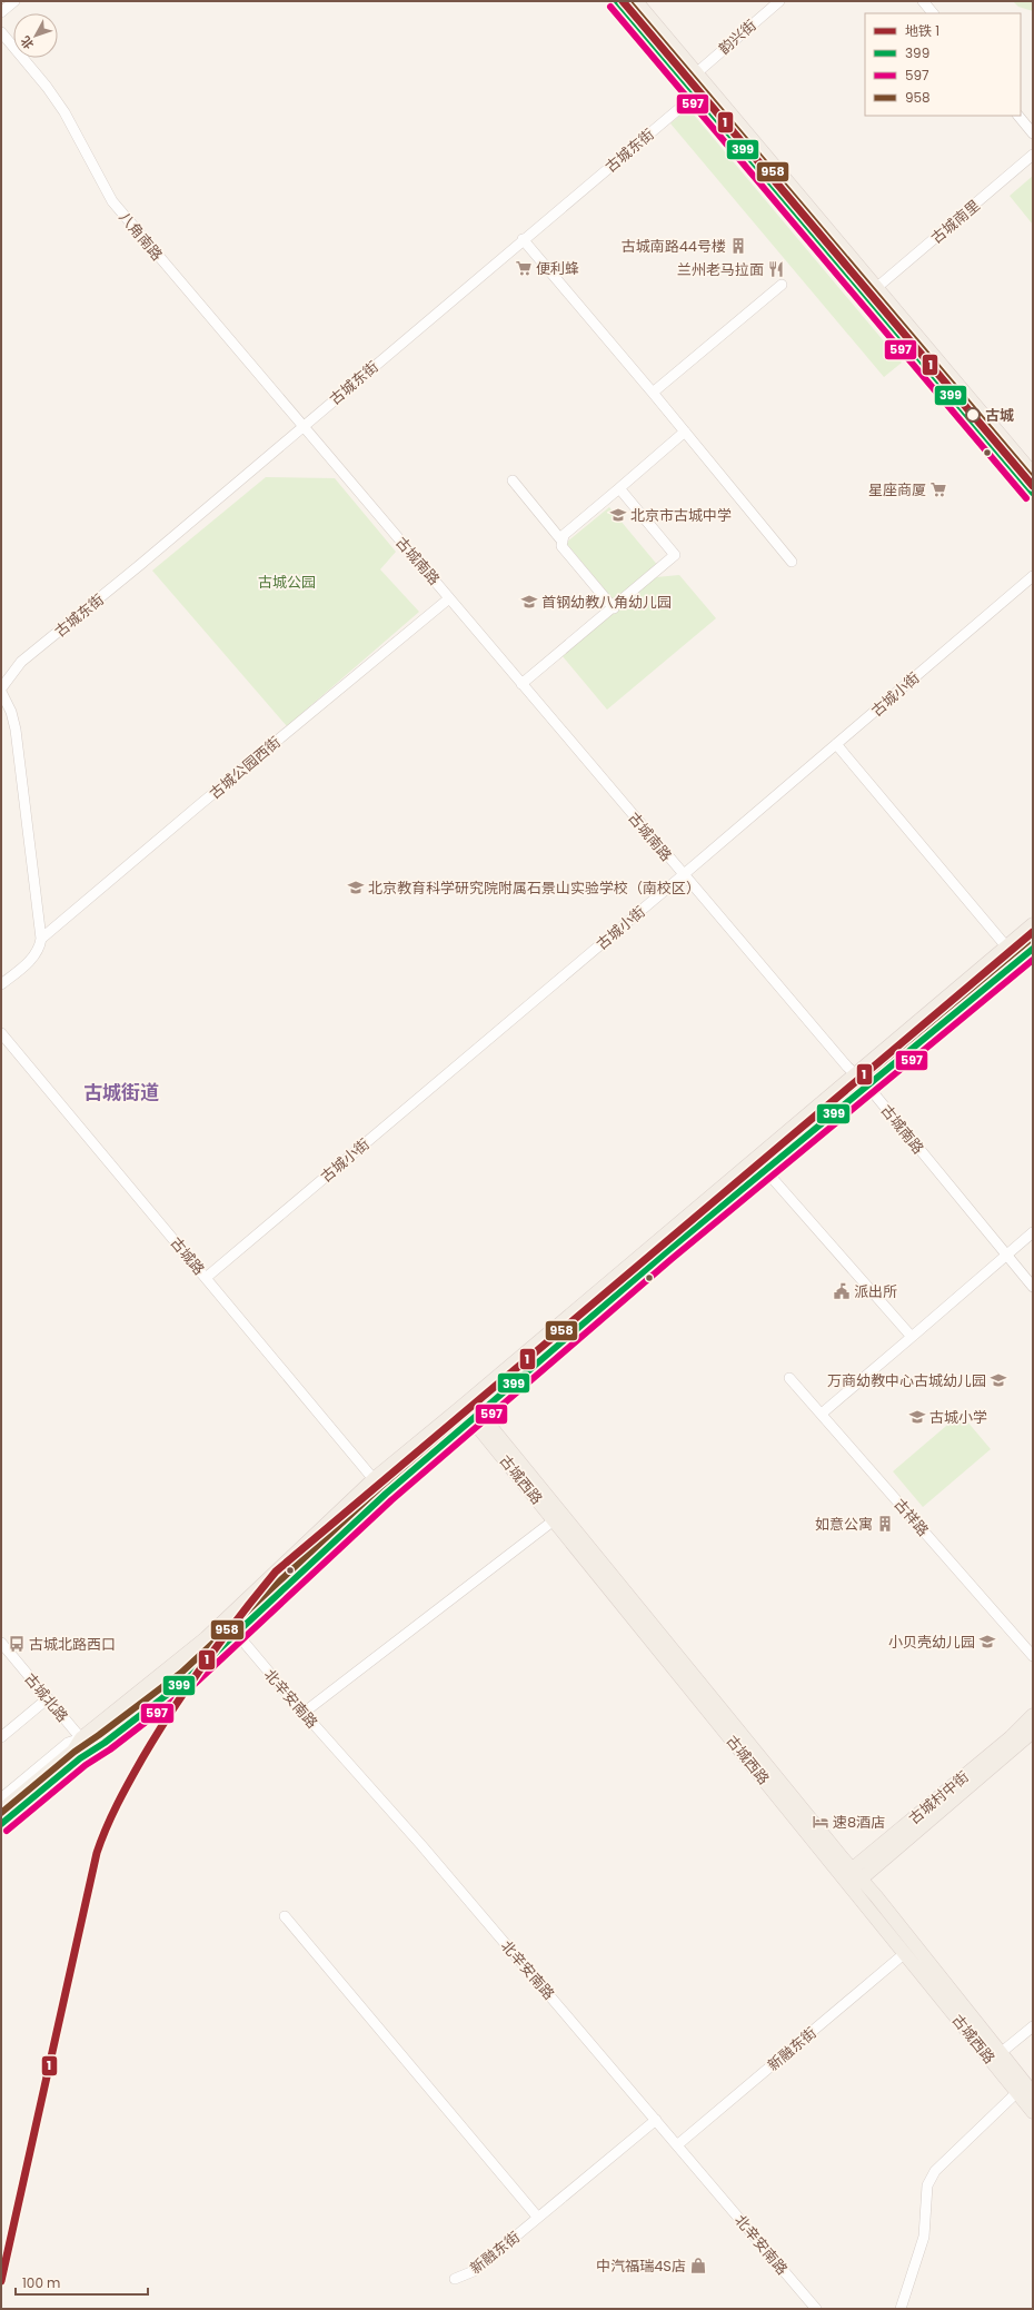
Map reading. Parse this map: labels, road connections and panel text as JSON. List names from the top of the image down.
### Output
{
  "streets": {
    "main road": ["古城西路", "古城村中街"],
    "street": [
      "韵兴街",
      "古城东街",
      "古城南里",
      "八角南路",
      "古城南路",
      "古城小街",
      "古城公园西街",
      "古城路",
      "古祥路",
      "古城北路",
      "北辛安南路",
      "新融东街"
    ]
  },
  "crossings": [
    ["古城东街", "八角南路"],
    ["古城东街", "古城南路"],
    ["古城东街", "古城公园西街"],
    ["八角南路", "古城南路"],
    ["古城南路", "古城小街"],
    ["古城南路", "古城公园西街"],
    ["古城小街", "古城路"],
    ["古城西路", "古城村中街"],
    ["古城西路", "新融东街"],
    ["北辛安南路", "新融东街"]
  ],
  "districts": ["古城街道"],
  "parks": ["古城公园"],
  "places": {
    "building": ["古城南路44号楼", "如意公寓"],
    "supermarket": ["便利蜂", "星座商厦"],
    "restaurant": ["兰州老马拉面"],
    "other": ["古城"],
    "school or university": [
      "北京市古城中学",
      "首钢幼教八角幼儿园",
      "北京教育科学研究院附属石景山实验学校（南校区）",
      "万商幼教中心古城幼儿园",
      "古城小学",
      "小贝壳幼儿园"
    ],
    "public building": ["派出所"],
    "bus stop": ["古城北路西口"],
    "hotel": ["速8酒店"],
    "shop": ["中汽福瑞4S店"]
  },
  "lines": [
    "metro line 1",
    "transit line 399",
    "transit line 958",
    "transit line 597"
  ],
  "legend": [
    "地铁 1",
    "399",
    "597",
    "958"
  ],
  "scale_bar": "100 m",
  "north": "bottom left"
}
